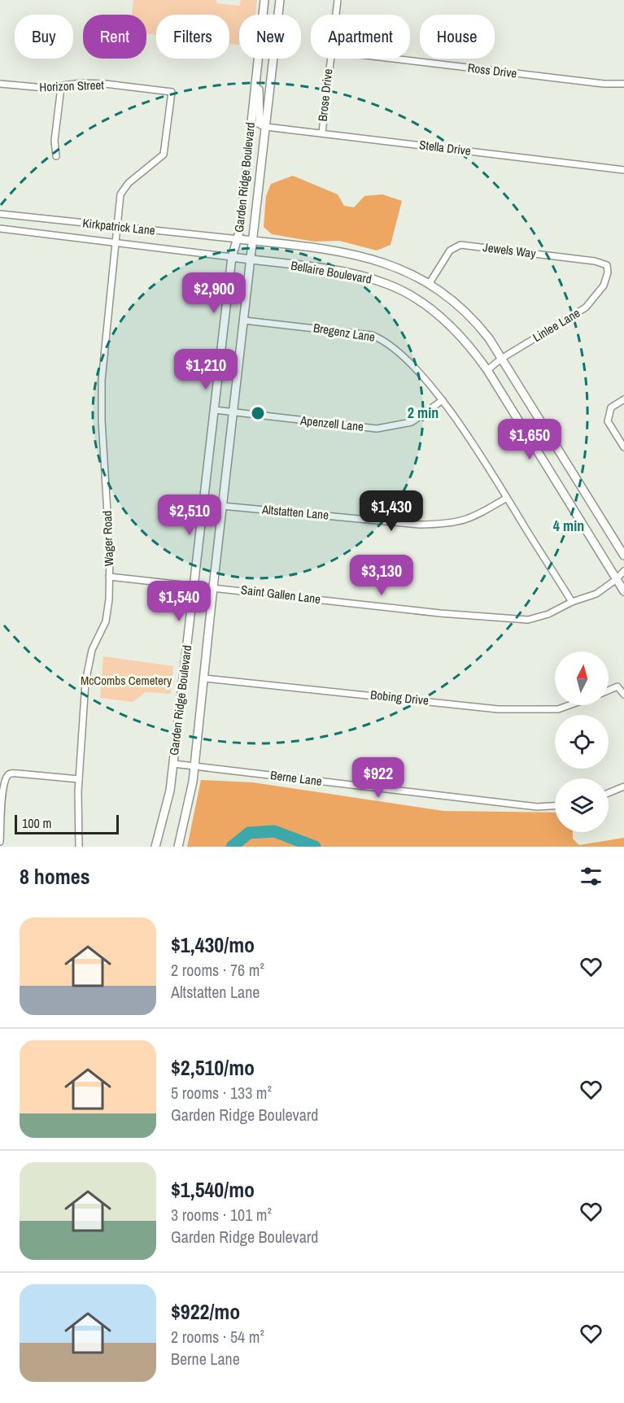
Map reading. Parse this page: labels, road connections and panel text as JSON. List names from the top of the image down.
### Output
{
  "streets": {
    "main road": ["Garden Ridge Boulevard", "Bellaire Boulevard"],
    "street": [
      "Ross Drive",
      "Horizon Street",
      "Brose Drive",
      "Stella Drive",
      "Kirkpatrick Lane",
      "Jewels Way",
      "Linlee Lane",
      "Bregenz Lane",
      "Apenzell Lane",
      "Altstatten Lane",
      "Wager Road",
      "Saint Gallen Lane",
      "Bobing Drive",
      "Berne Lane"
    ]
  },
  "crossings": [
    ["Horizon Street", "Wager Road"],
    ["Brose Drive", "Stella Drive"],
    ["Stella Drive", "Garden Ridge Boulevard"],
    ["Garden Ridge Boulevard", "Kirkpatrick Lane"],
    ["Garden Ridge Boulevard", "Bellaire Boulevard"],
    ["Garden Ridge Boulevard", "Bregenz Lane"],
    ["Garden Ridge Boulevard", "Apenzell Lane"],
    ["Garden Ridge Boulevard", "Altstatten Lane"],
    ["Garden Ridge Boulevard", "Saint Gallen Lane"],
    ["Garden Ridge Boulevard", "Bobing Drive"],
    ["Garden Ridge Boulevard", "Berne Lane"],
    ["Kirkpatrick Lane", "Bellaire Boulevard"],
    ["Kirkpatrick Lane", "Wager Road"],
    ["Jewels Way", "Bellaire Boulevard"],
    ["Jewels Way", "Linlee Lane"],
    ["Bellaire Boulevard", "Linlee Lane"],
    ["Bellaire Boulevard", "Saint Gallen Lane"],
    ["Bregenz Lane", "Apenzell Lane"],
    ["Bregenz Lane", "Altstatten Lane"],
    ["Bregenz Lane", "Saint Gallen Lane"],
    ["Wager Road", "Saint Gallen Lane"]
  ],
  "parks": ["McCombs Cemetery"],
  "scale_bar": "100 m",
  "north": "top",
  "page": {
    "chip": [
      "Buy",
      "Rent",
      "Filters",
      "New",
      "Apartment",
      "House"
    ],
    "price": [
      "$2,900",
      "$1,210",
      "$1,650",
      "$1,430",
      "$2,510",
      "$3,130",
      "$1,540",
      "$922"
    ],
    "scale": "100 m",
    "heading": "8 homes",
    "list": [
      {
        "name": "$1,430/mo",
        "note": "2 rooms · 76 m² · Altstatten Lane"
      },
      {
        "name": "$2,510/mo",
        "note": "5 rooms · 133 m² · Garden Ridge Boulevard"
      },
      {
        "name": "$1,540/mo",
        "note": "3 rooms · 101 m² · Garden Ridge Boulevard"
      },
      {
        "name": "$922/mo",
        "note": "2 rooms · 54 m² · Berne Lane"
      }
    ]
  },
  "rings": ["2 min", "4 min"]
}
